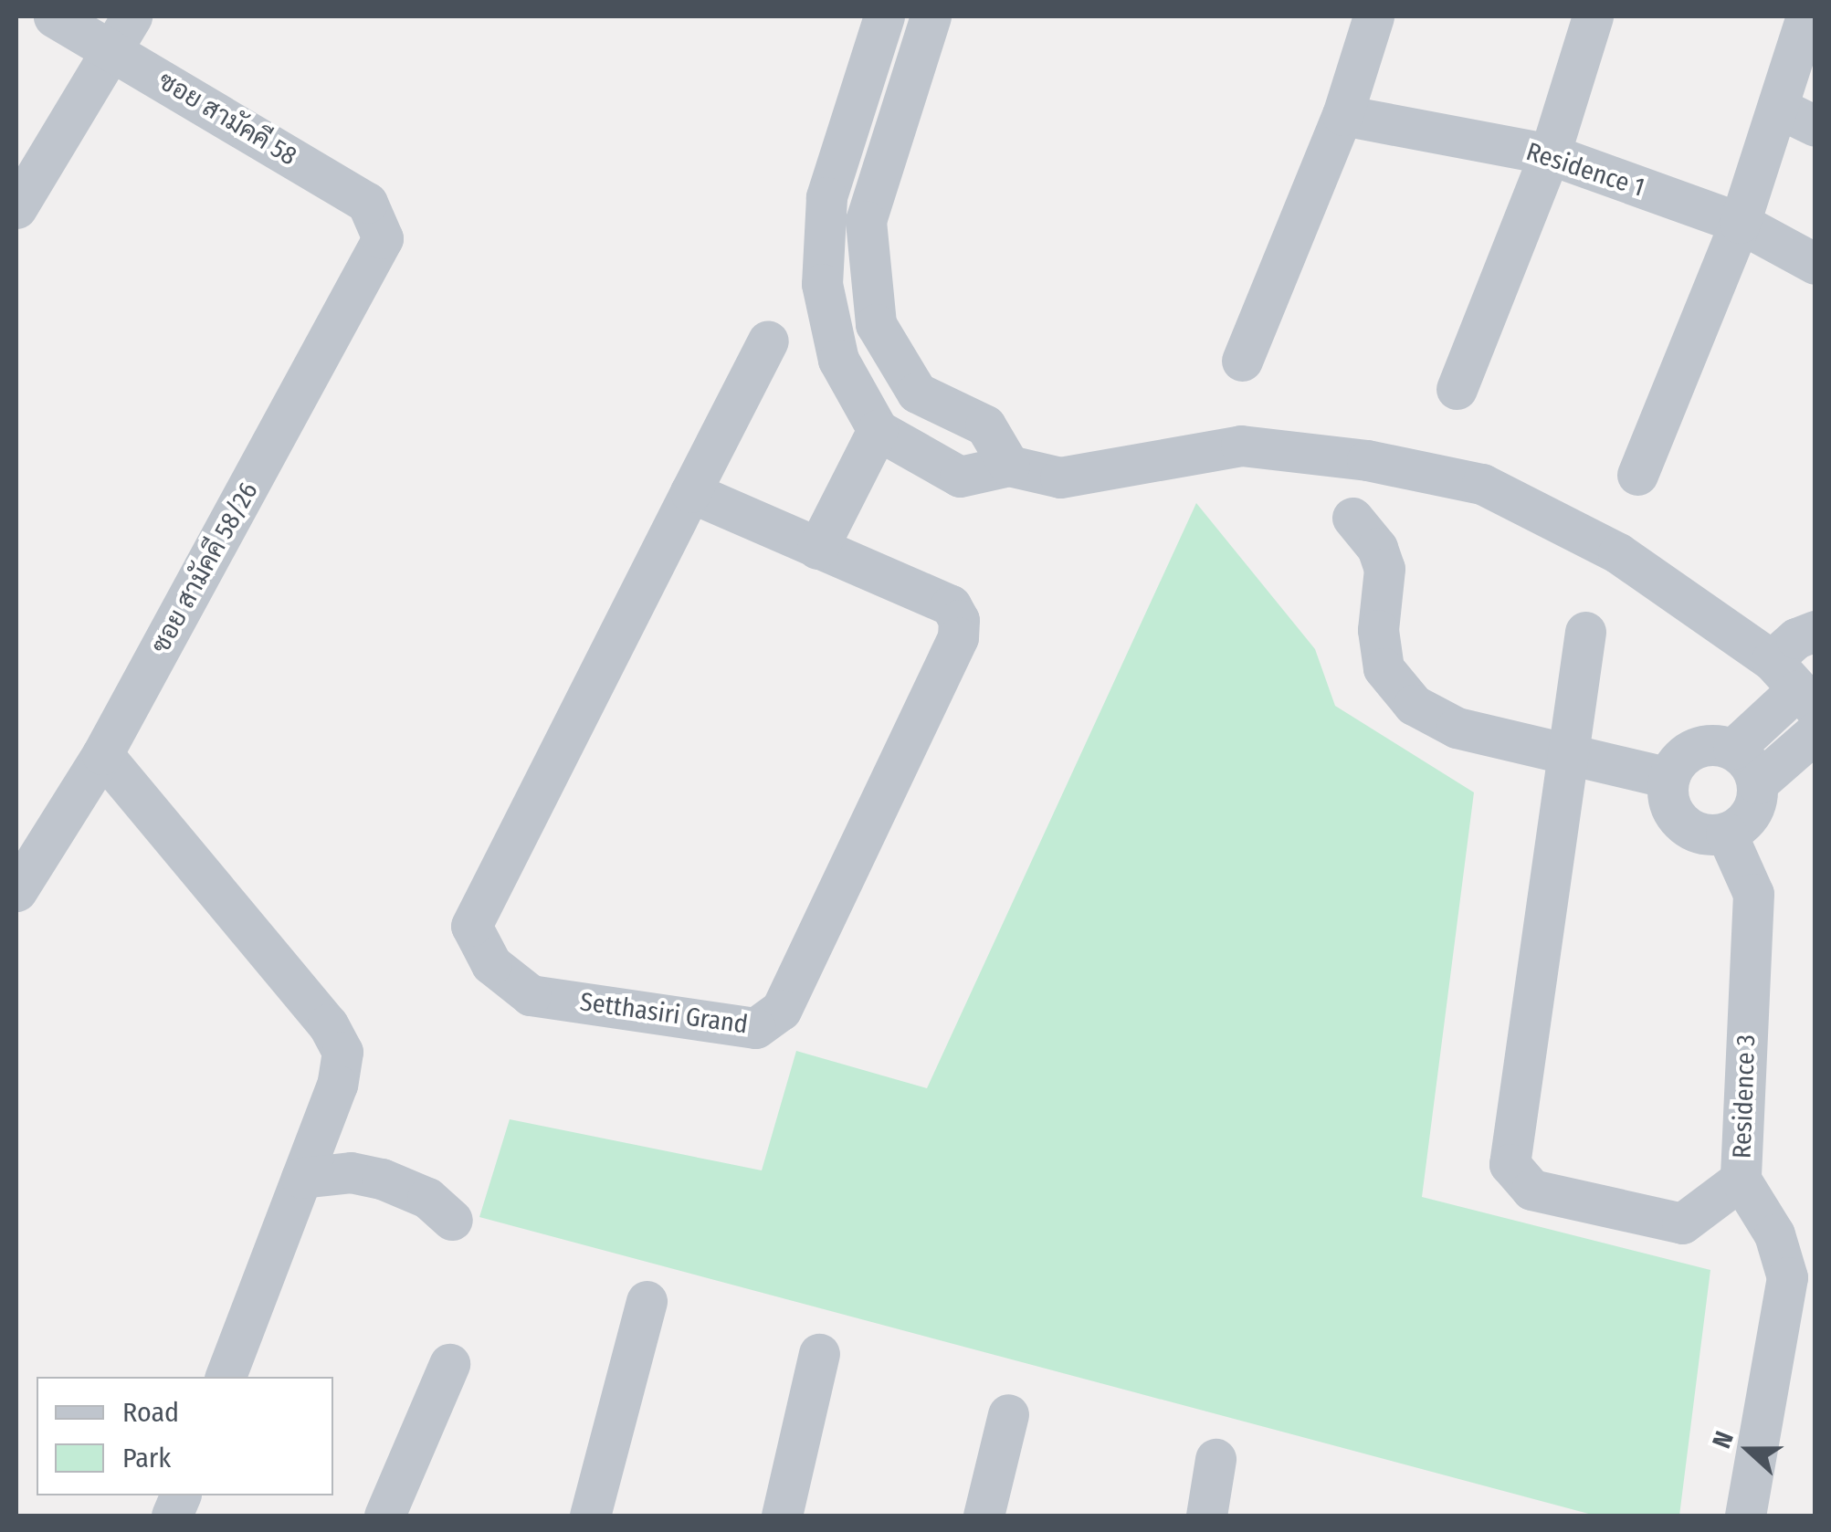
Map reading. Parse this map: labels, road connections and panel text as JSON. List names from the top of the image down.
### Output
{
  "streets": {
    "street": [
      "ซอย สามัคคี 58",
      "Residence 1",
      "ซอย สามัคคี 58/26",
      "Setthasiri Grand",
      "Residence 3"
    ]
  },
  "crossings": [
    ["ซอย สามัคคี 58", "ซอย สามัคคี 58/26"]
  ],
  "legend": ["Road", "Park"],
  "north": "left"
}
